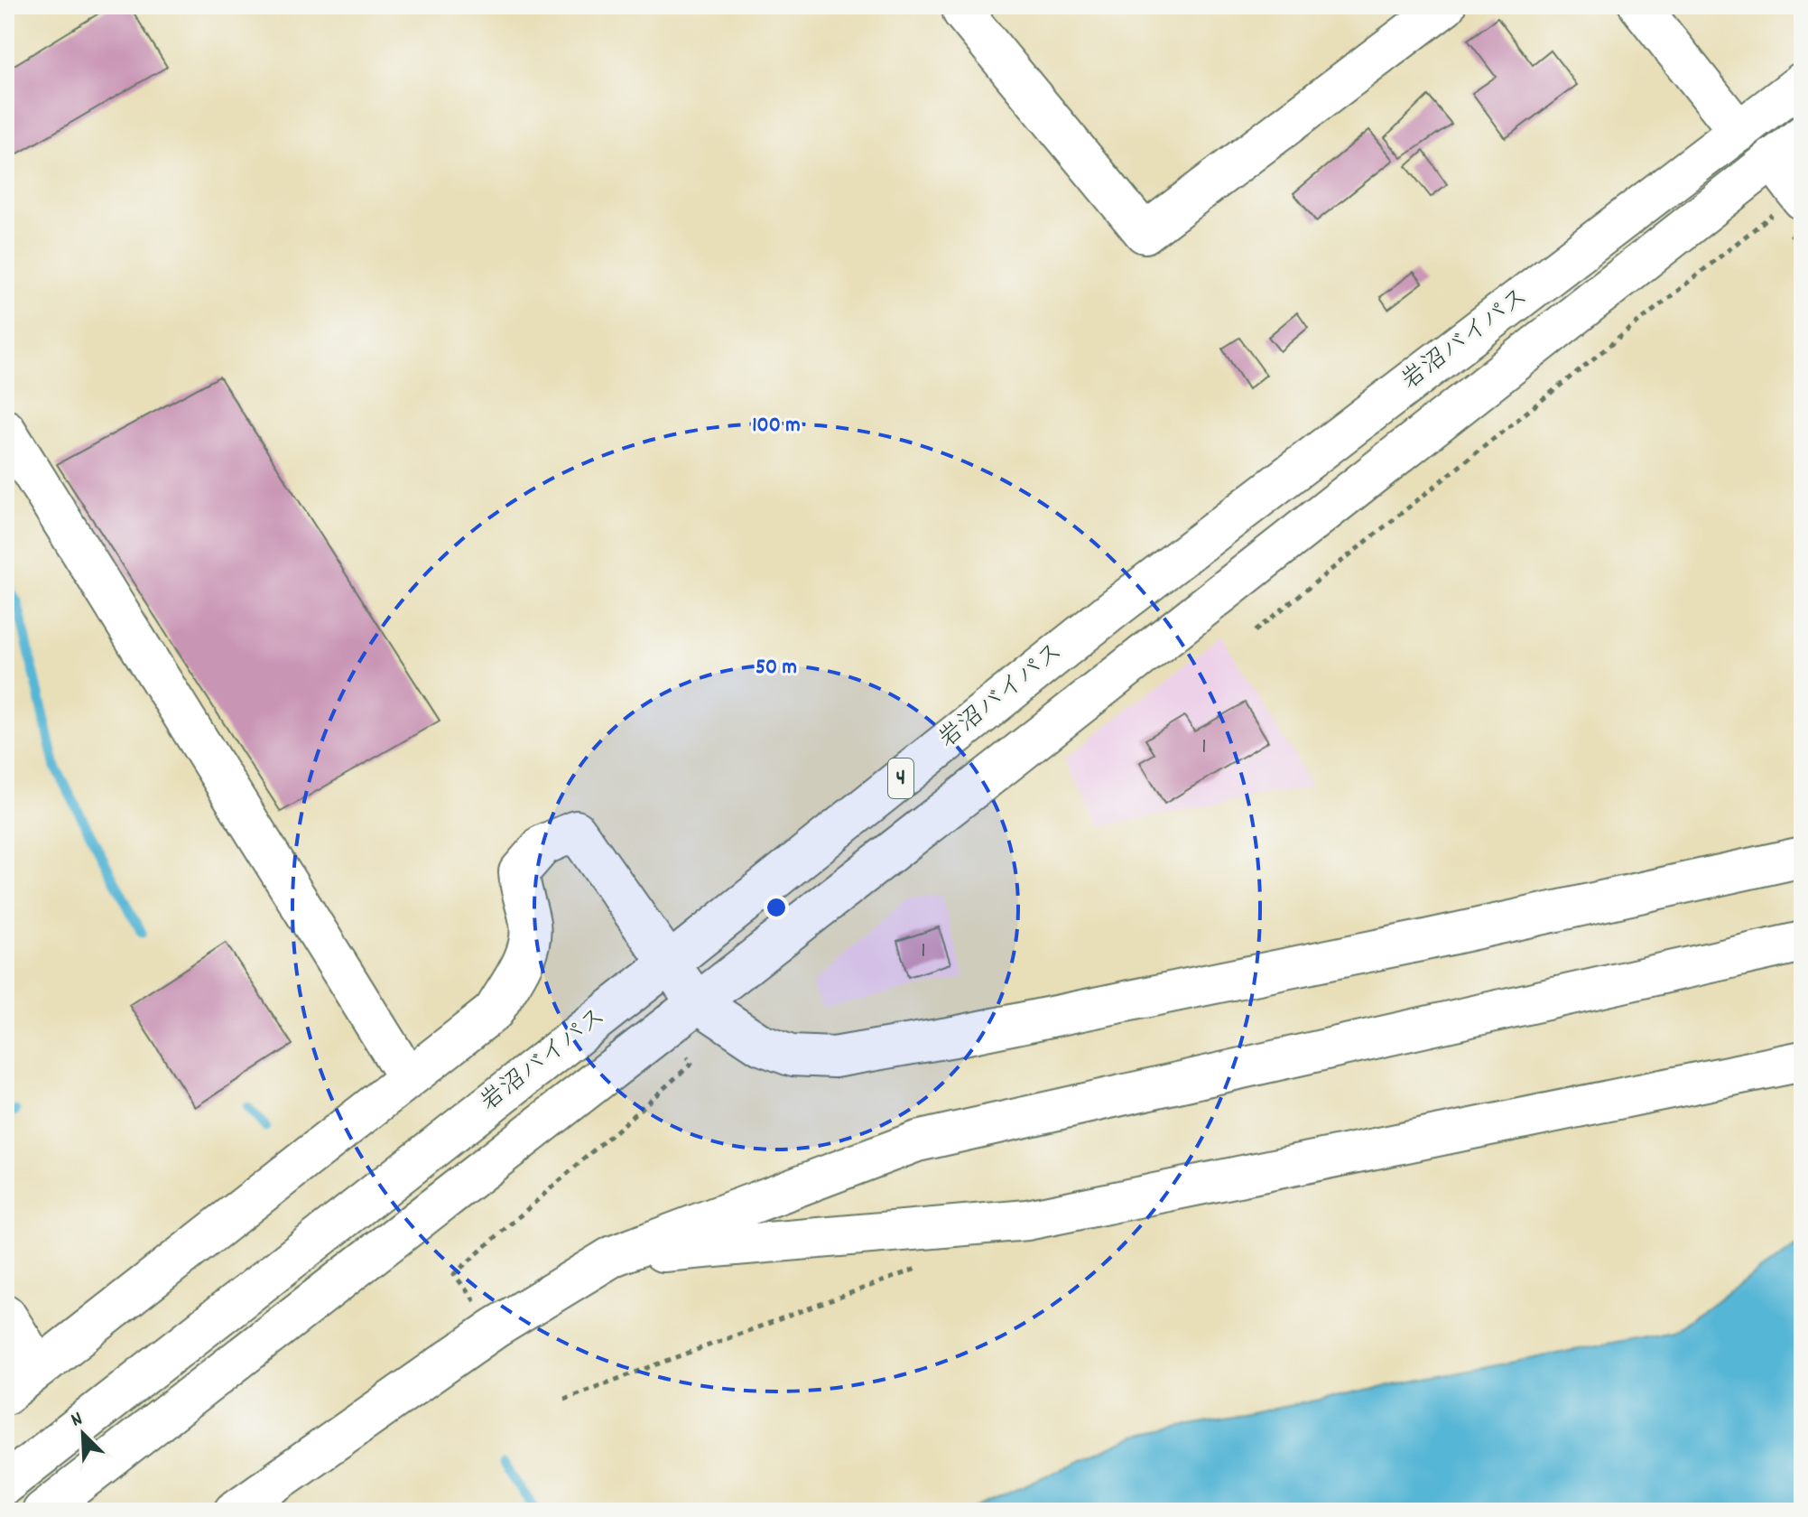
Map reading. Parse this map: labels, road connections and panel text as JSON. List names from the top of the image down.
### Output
{
  "streets": {
    "main road": ["岩沼バイパス", "4"]
  },
  "house_numbers": ["1", "1"],
  "north": "top left",
  "rings": ["100 m", "50 m"]
}
